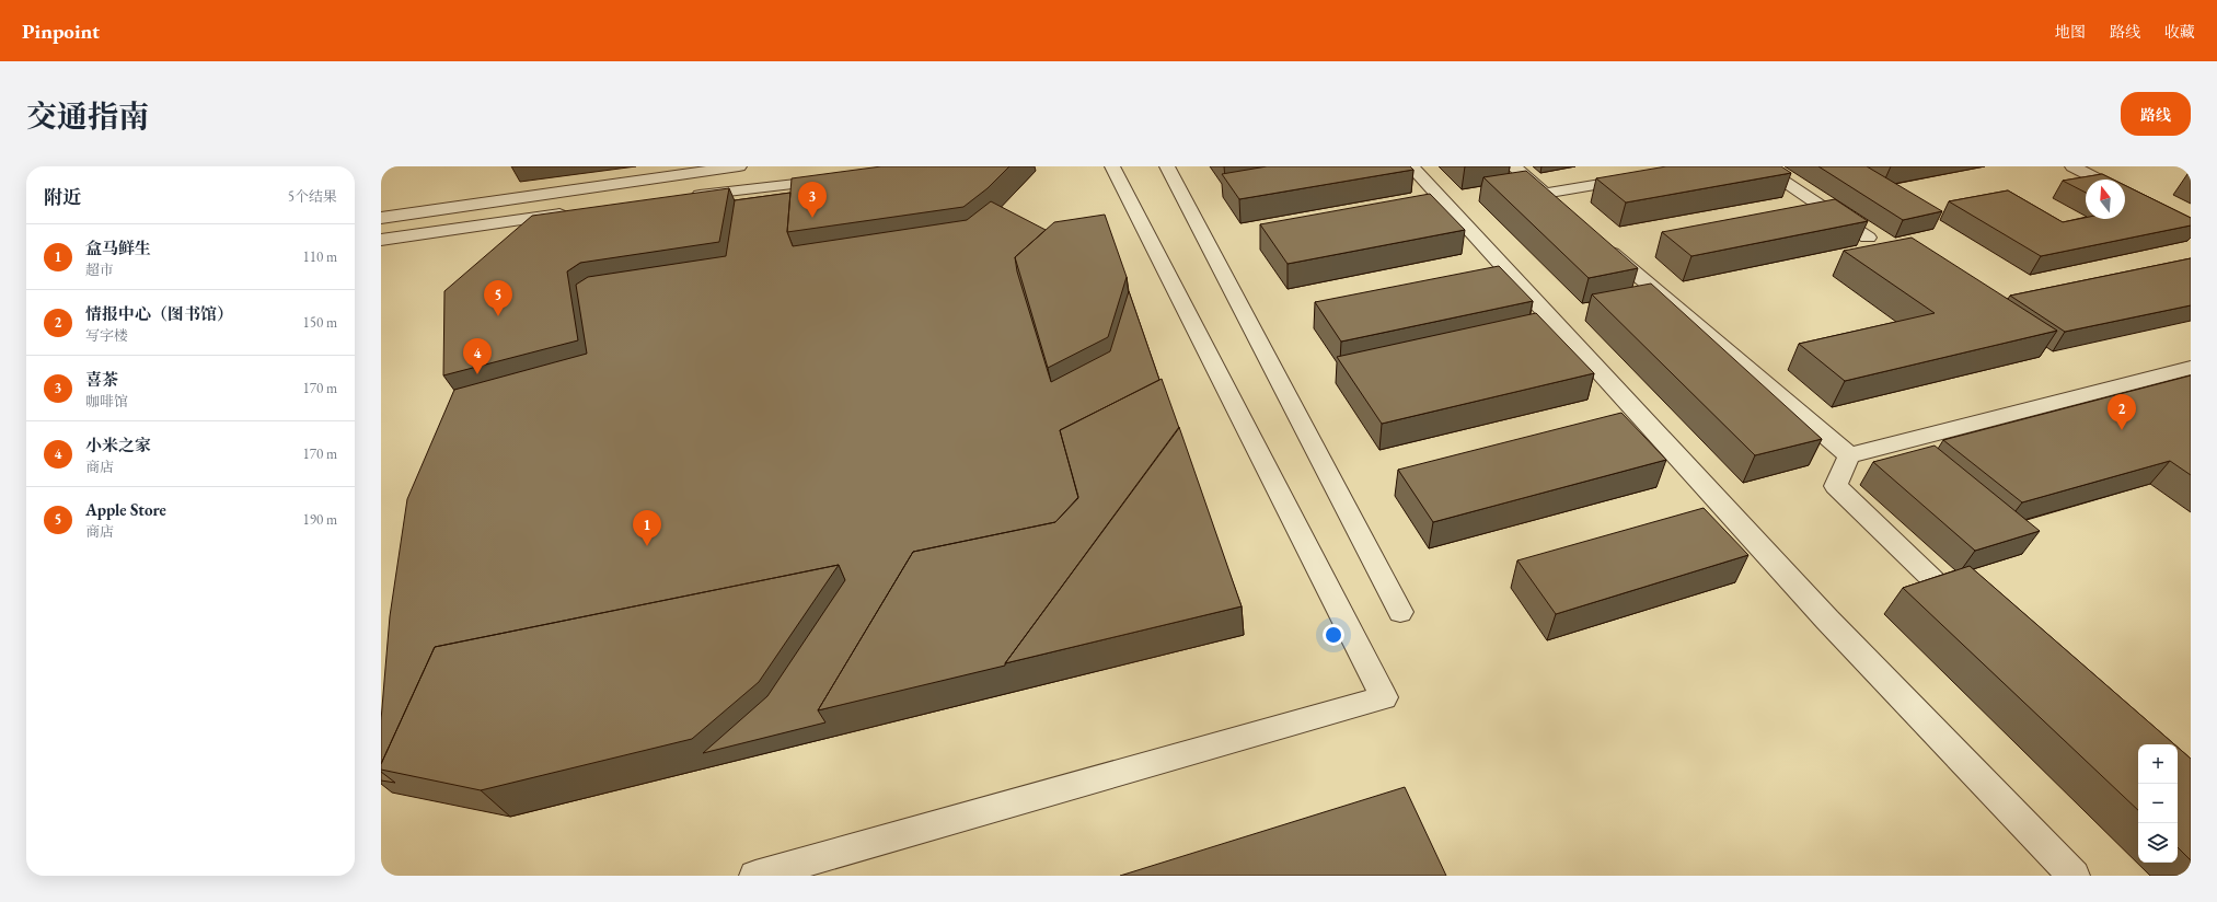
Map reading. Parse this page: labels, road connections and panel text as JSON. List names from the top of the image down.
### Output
{
  "north": "top",
  "page": {
    "header": "Pinpoint",
    "nav": ["地图", "路线", "收藏"],
    "title": "交通指南",
    "buttons": "路线",
    "heading": ["附近", "5个结果"],
    "pins": [
      "3",
      "5",
      "4",
      "2",
      "1"
    ],
    "list": [
      {
        "mark": "1",
        "name": "盒马鲜生",
        "note": "超市",
        "value": "110 m"
      },
      {
        "mark": "2",
        "name": "情报中心（图书馆）",
        "note": "写字楼",
        "value": "150 m"
      },
      {
        "mark": "3",
        "name": "喜茶",
        "note": "咖啡馆",
        "value": "170 m"
      },
      {
        "mark": "4",
        "name": "小米之家",
        "note": "商店",
        "value": "170 m"
      },
      {
        "mark": "5",
        "name": "Apple Store",
        "note": "商店",
        "value": "190 m"
      }
    ],
    "map_buttons": ["+", "−"]
  }
}
